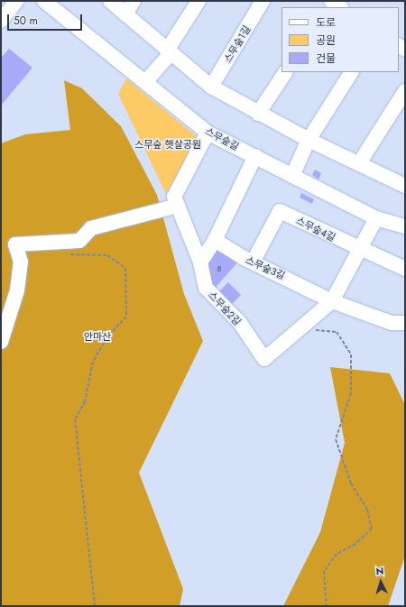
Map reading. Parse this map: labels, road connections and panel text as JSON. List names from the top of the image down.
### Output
{
  "streets": {
    "street": [
      "스무숲1길",
      "스무숲길",
      "스무숲4길",
      "스무숲3길",
      "스무숲2길"
    ]
  },
  "crossings": [
    ["스무숲길", "스무숲2길"],
    ["스무숲4길", "스무숲3길"],
    ["스무숲4길", "스무숲2길"],
    ["스무숲3길", "스무숲2길"]
  ],
  "parks": ["스무숲 햇살공원", "안마산"],
  "house_numbers": ["8"],
  "legend": ["도로", "공원", "건물"],
  "scale_bar": "50 m",
  "north": "top"
}
